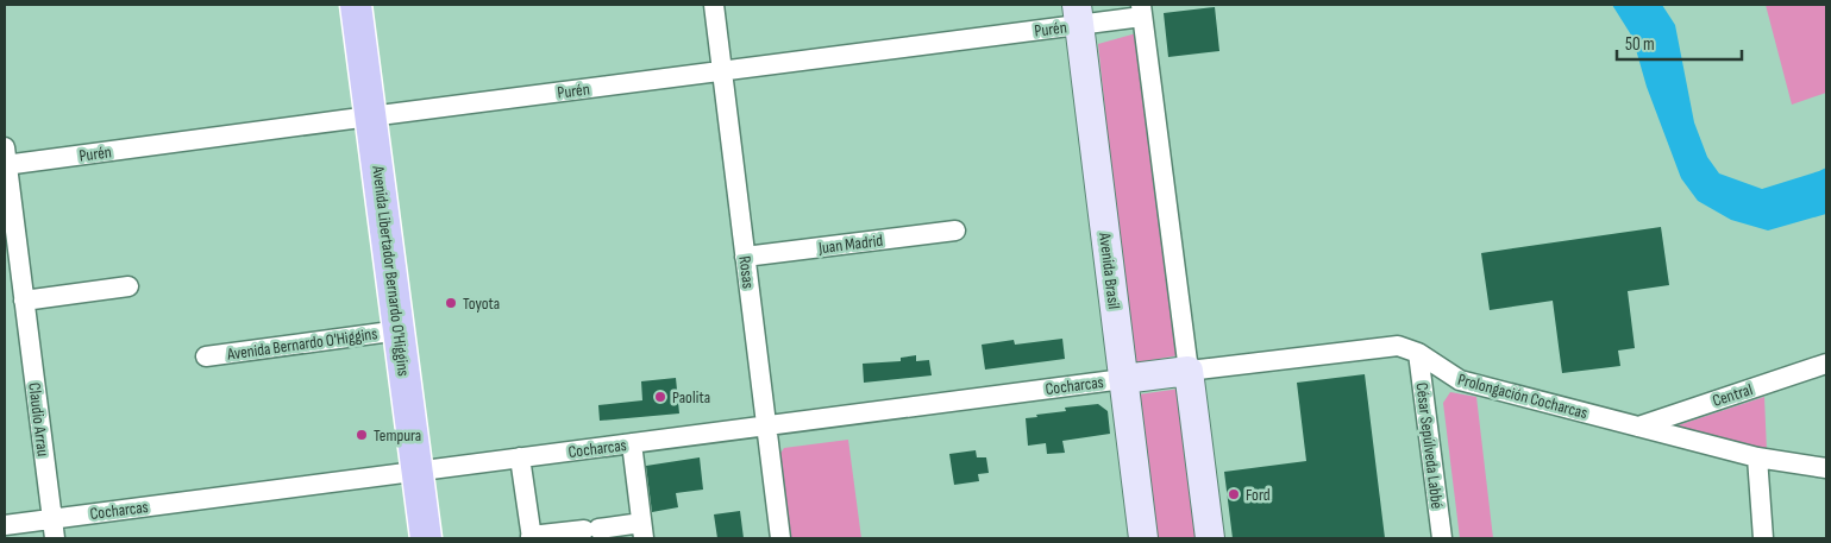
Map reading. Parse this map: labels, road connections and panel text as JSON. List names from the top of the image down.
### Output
{
  "streets": {
    "main road": ["Avenida Libertador Bernardo O'Higgins", "Avenida Brasil", "Cocharcas"],
    "street": [
      "Purén",
      "Juan Madrid",
      "Rosas",
      "Avenida Bernardo O'Higgins",
      "Central",
      "Prolongación Cocharcas",
      "Claudio Arrau",
      "César Sepúlveda Labbé"
    ]
  },
  "crossings": [
    ["Purén", "Avenida Libertador Bernardo O'Higgins"],
    ["Purén", "Avenida Brasil"],
    ["Purén", "Rosas"],
    ["Purén", "Claudio Arrau"],
    ["Juan Madrid", "Rosas"],
    ["Avenida Libertador Bernardo O'Higgins", "Avenida Bernardo O'Higgins"],
    ["Avenida Libertador Bernardo O'Higgins", "Cocharcas"],
    ["Avenida Brasil", "Cocharcas"],
    ["Rosas", "Cocharcas"],
    ["Cocharcas", "Prolongación Cocharcas"],
    ["Cocharcas", "Claudio Arrau"],
    ["Central", "Prolongación Cocharcas"],
    ["Prolongación Cocharcas", "César Sepúlveda Labbé"]
  ],
  "places": [
    "Toyota",
    "Paolita",
    "Tempura",
    "Ford"
  ],
  "scale_bar": "50 m"
}
